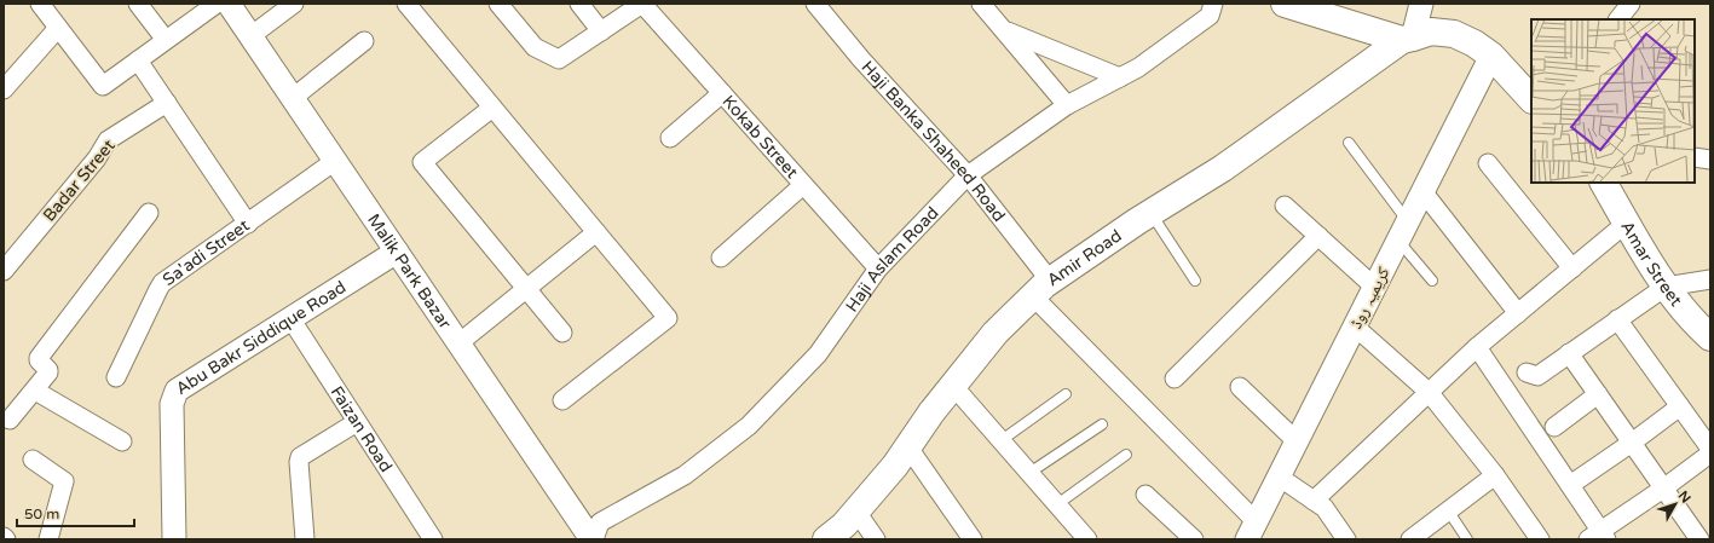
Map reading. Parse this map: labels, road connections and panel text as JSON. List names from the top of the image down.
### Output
{
  "streets": {
    "main road": ["Amir Road", "Amar Street"],
    "street": [
      "Kokab Street",
      "Haji Banka Shaheed Road",
      "Badar Street",
      "Sa'adi Street",
      "Haji Aslam Road",
      "Malik Park Bazar",
      "کریمیہ روڈ",
      "Abu Bakr Siddique Road",
      "Faizan Road"
    ]
  },
  "crossings": [
    ["Kokab Street", "Haji Aslam Road"],
    ["Haji Banka Shaheed Road", "Amir Road"],
    ["Haji Banka Shaheed Road", "Haji Aslam Road"],
    ["Haji Banka Shaheed Road", "کریمیہ روڈ"],
    ["Sa'adi Street", "Malik Park Bazar"],
    ["Haji Aslam Road", "Malik Park Bazar"],
    ["Malik Park Bazar", "Abu Bakr Siddique Road"],
    ["Abu Bakr Siddique Road", "Faizan Road"]
  ],
  "scale_bar": "50 m",
  "north": "top right"
}
